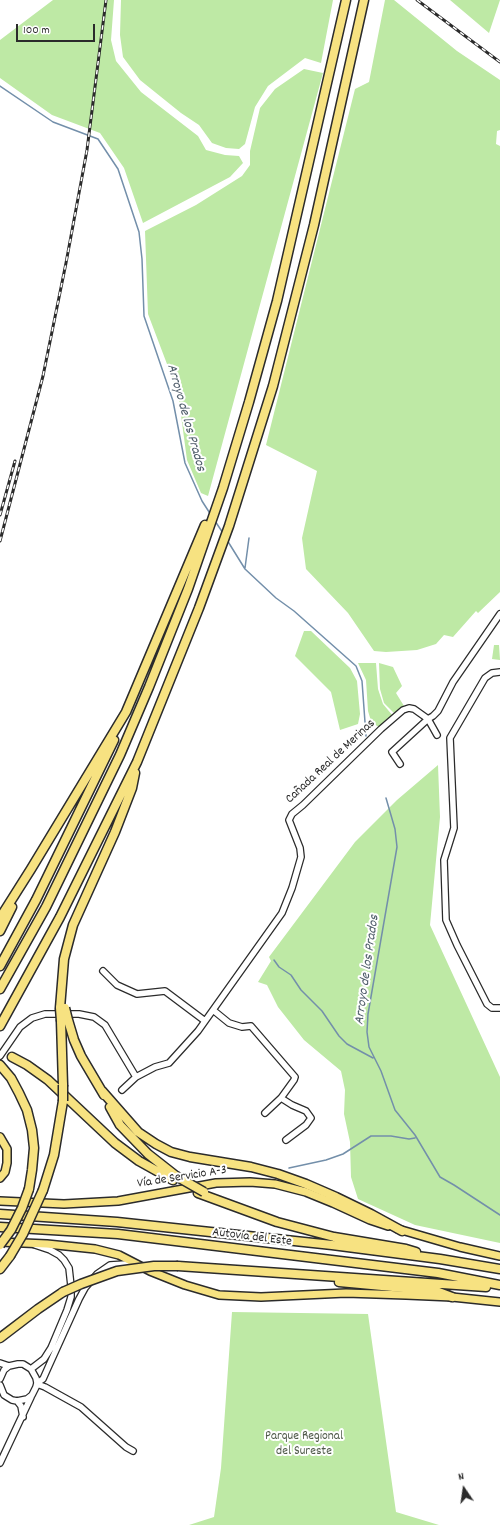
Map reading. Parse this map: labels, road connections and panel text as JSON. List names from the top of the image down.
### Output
{
  "streets": {
    "highway": ["Autovía del Este"],
    "main road": ["Vía de Servicio A-3"],
    "street": ["Cañada Real de Merinas"]
  },
  "water": ["Arroyo de los Prados"],
  "parks": ["Parque Regional del Sureste"],
  "scale_bar": "100 m",
  "north": "top"
}
